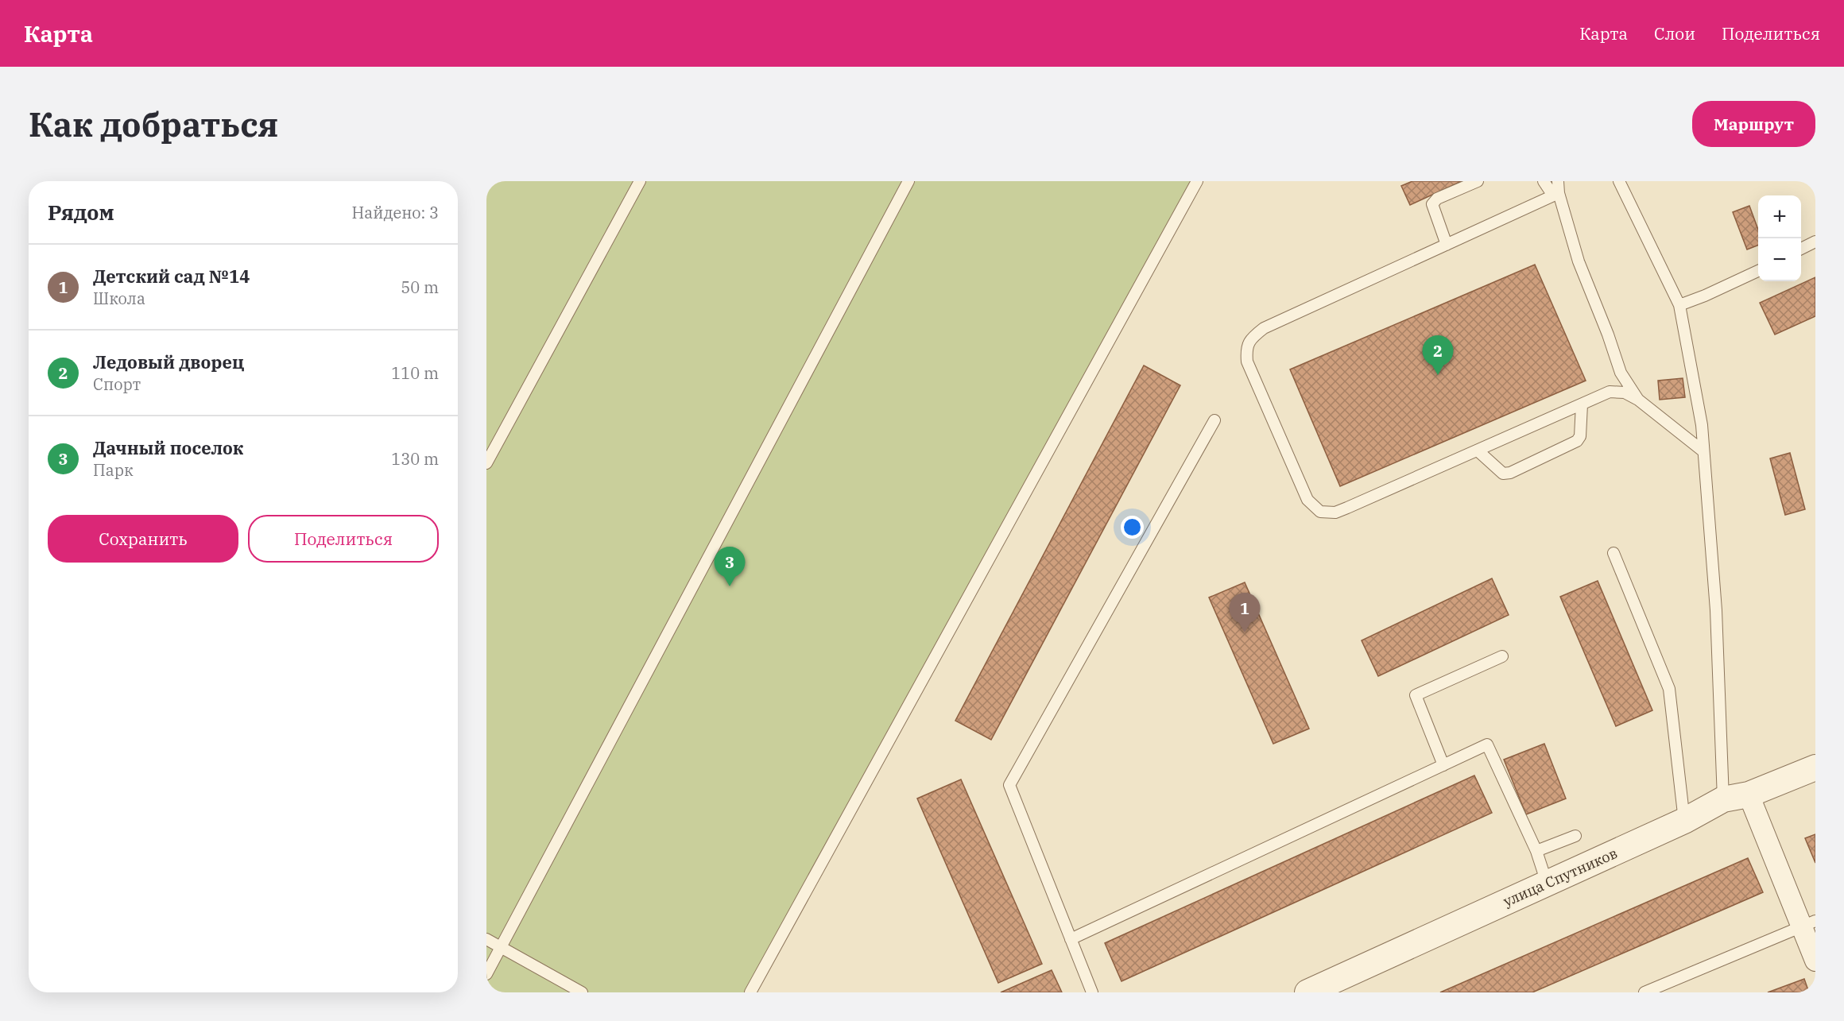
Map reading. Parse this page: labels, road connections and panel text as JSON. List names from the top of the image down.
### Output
{
  "streets": {
    "street": ["улица Спутников"]
  },
  "page": {
    "header": "Карта",
    "nav": ["Карта", "Слои", "Поделиться"],
    "buttons": [
      "Маршрут",
      ["Сохранить", "Поделиться"]
    ],
    "title": "Как добраться",
    "heading": ["Рядом", "Найдено: 3"],
    "map_buttons": ["+", "−"],
    "list": [
      {
        "mark": "1",
        "name": "Детский сад №14",
        "note": "Школа",
        "value": "50 m"
      },
      {
        "mark": "2",
        "name": "Ледовый дворец",
        "note": "Спорт",
        "value": "110 m"
      },
      {
        "mark": "3",
        "name": "Дачный поселок",
        "note": "Парк",
        "value": "130 m"
      }
    ],
    "pins": ["2", "3", "1"]
  }
}
